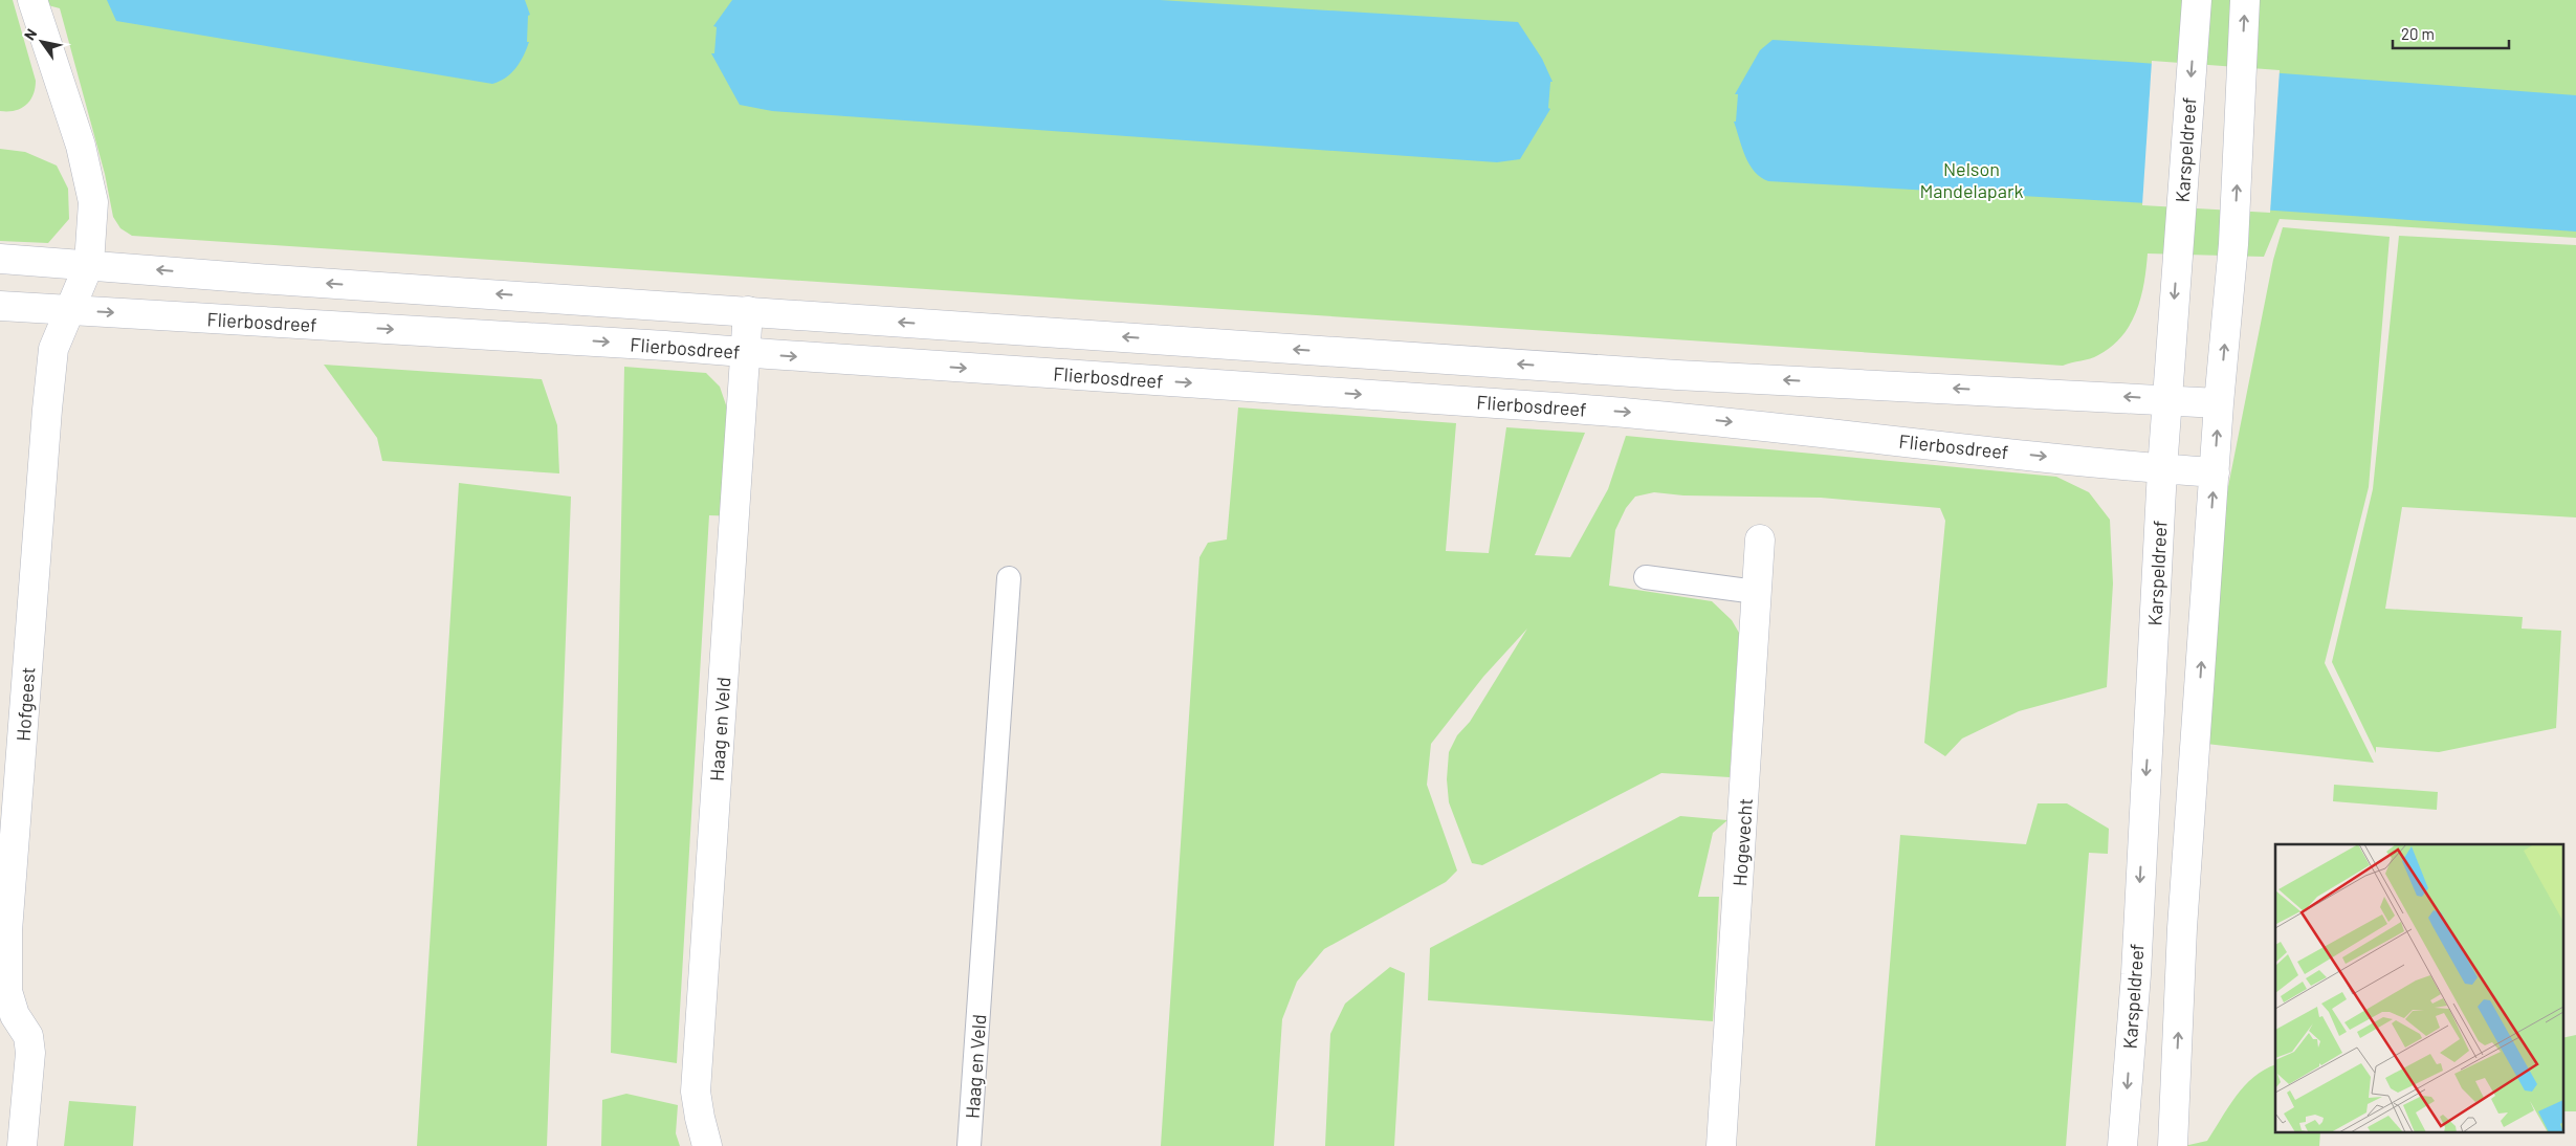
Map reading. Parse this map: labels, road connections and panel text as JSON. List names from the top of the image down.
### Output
{
  "streets": {
    "street": [
      "Karspeldreef",
      "Flierbosdreef",
      "Hofgeest",
      "Haag en Veld",
      "Hogevecht"
    ]
  },
  "crossings": [
    ["Karspeldreef", "Flierbosdreef"],
    ["Flierbosdreef", "Hofgeest"],
    ["Flierbosdreef", "Haag en Veld"]
  ],
  "parks": ["Nelson Mandelapark"],
  "scale_bar": "20 m",
  "north": "top left"
}
